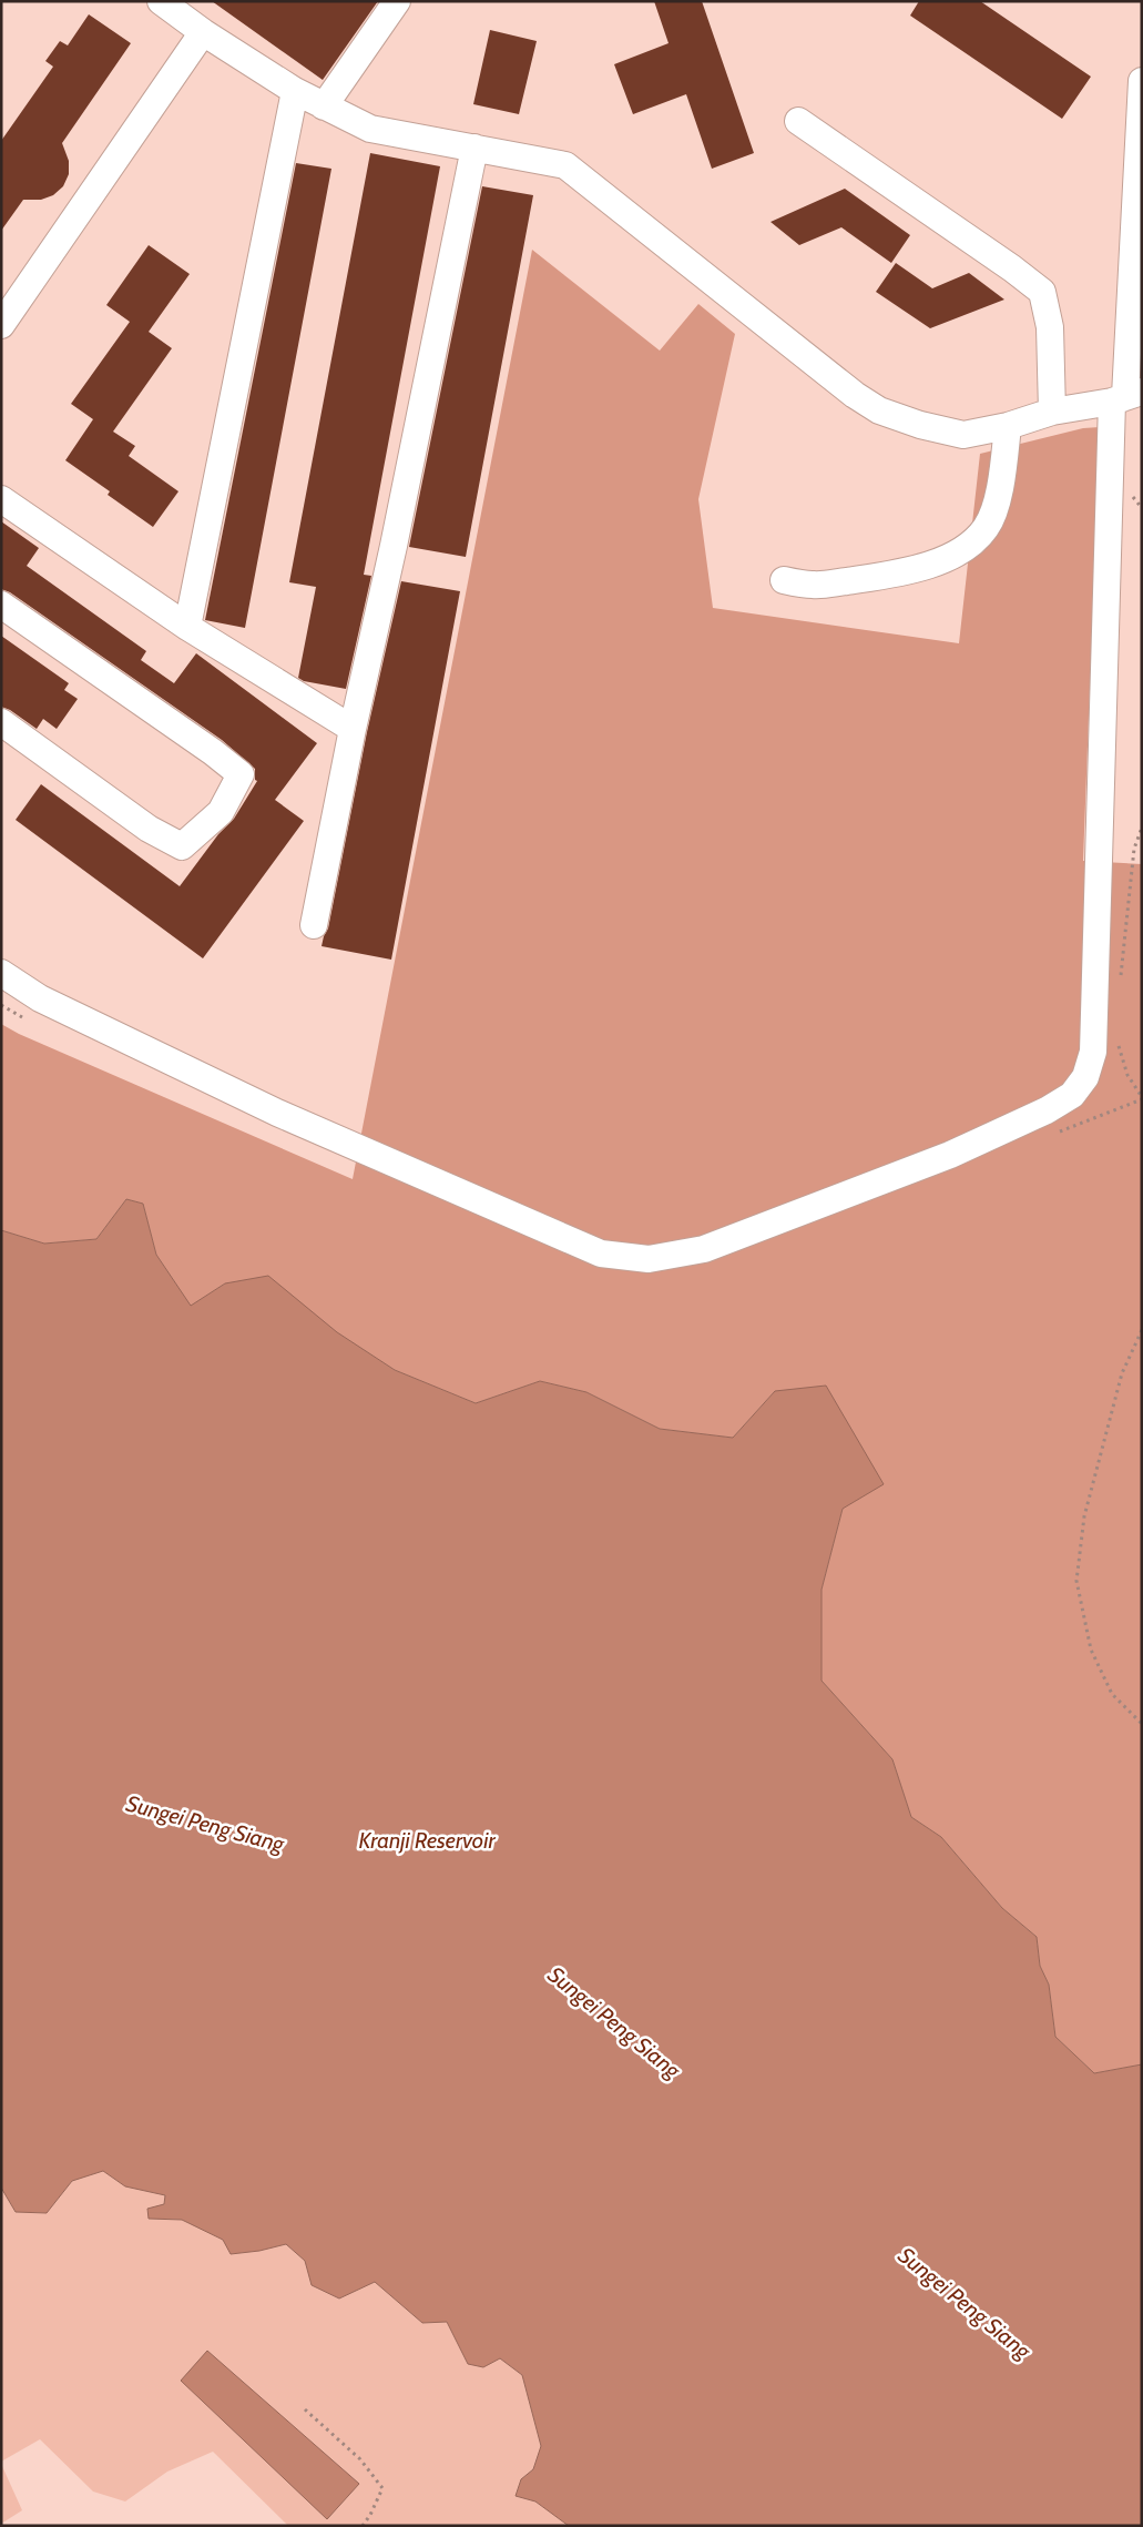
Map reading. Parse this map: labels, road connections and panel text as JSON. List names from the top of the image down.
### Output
{
  "water": ["Sungei Peng Siang", "Kranji Reservoir"]
}
